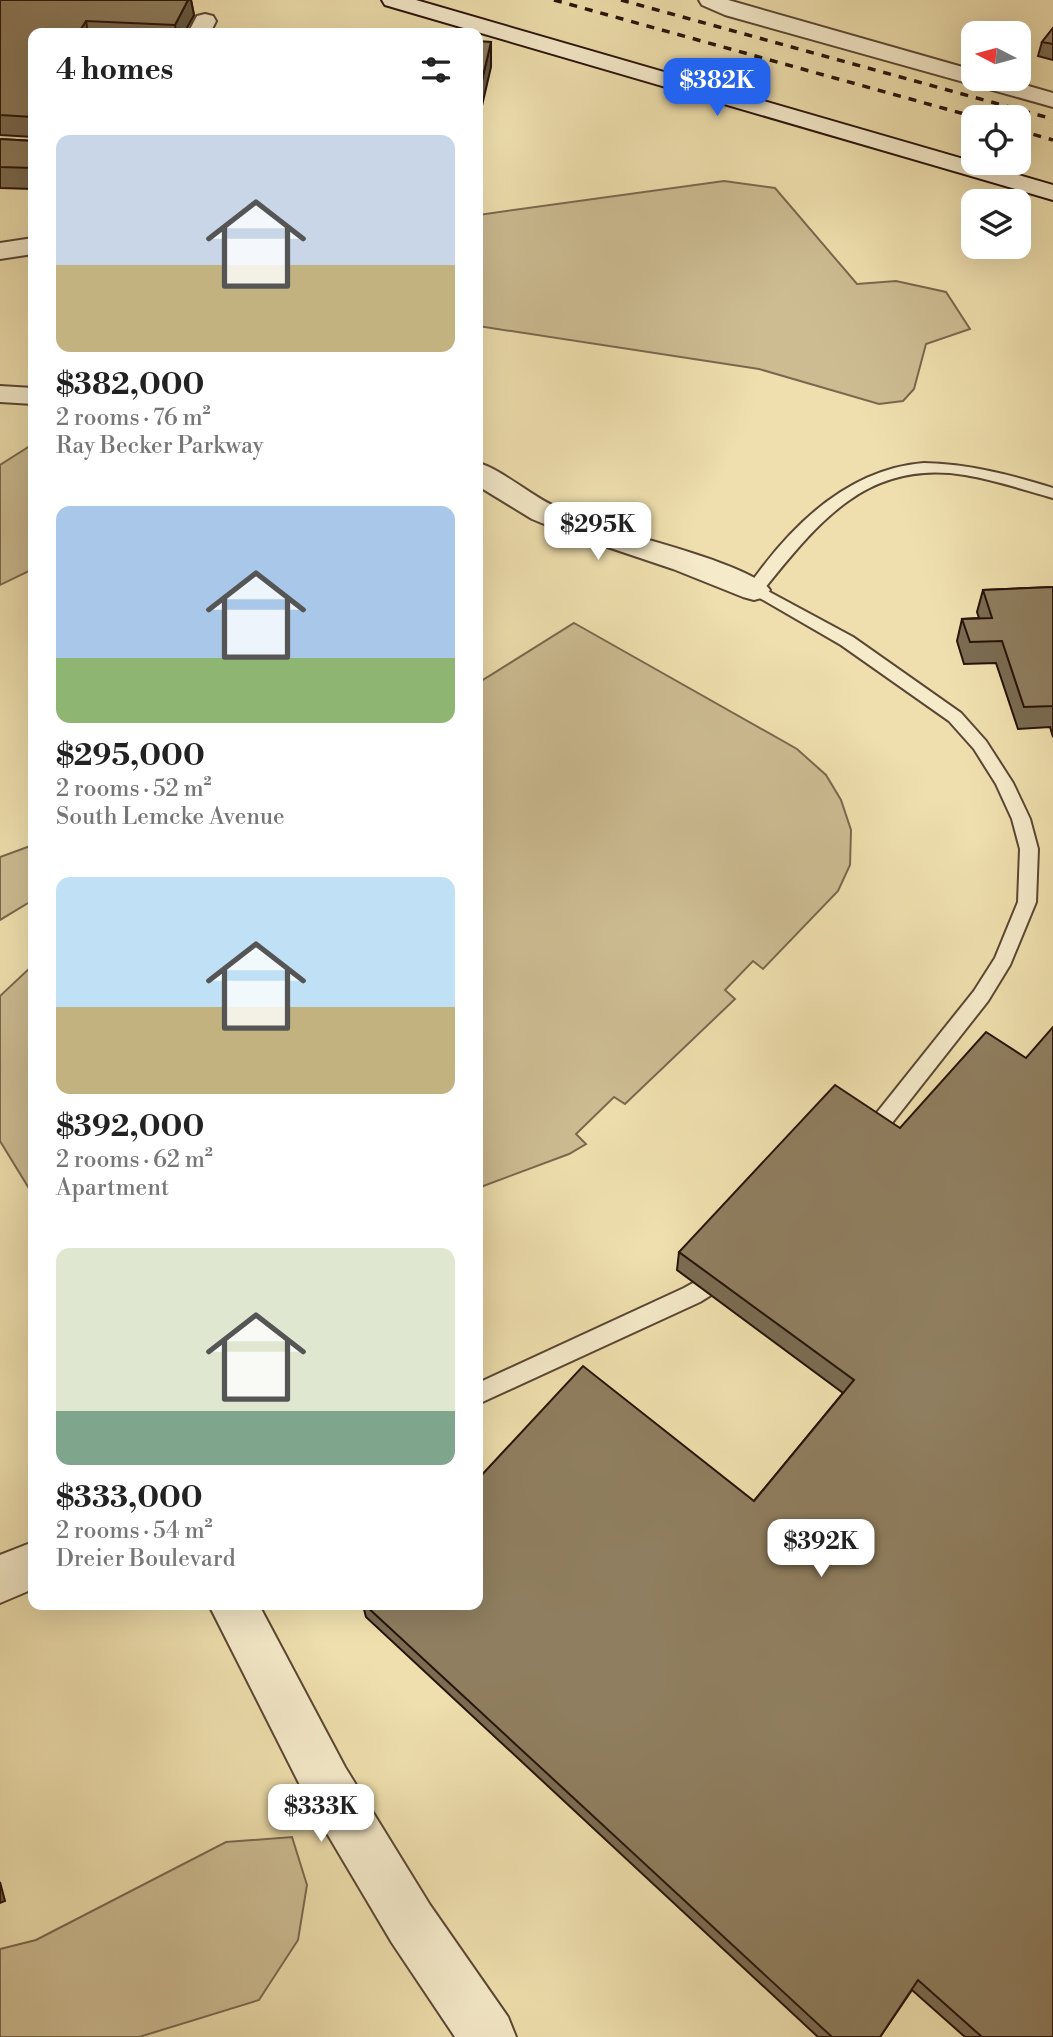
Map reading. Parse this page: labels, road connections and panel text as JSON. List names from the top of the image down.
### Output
{
  "north": "left",
  "page": {
    "heading": "4 homes",
    "price": [
      "$382K",
      "$295K",
      "$392K",
      "$333K"
    ],
    "list": [
      {
        "name": "$382,000",
        "note": "2 rooms · 76 m² · Ray Becker Parkway"
      },
      {
        "name": "$295,000",
        "note": "2 rooms · 52 m² · South Lemcke Avenue"
      },
      {
        "name": "$392,000",
        "note": "2 rooms · 62 m² · Apartment"
      },
      {
        "name": "$333,000",
        "note": "2 rooms · 54 m² · Dreier Boulevard"
      }
    ]
  }
}
